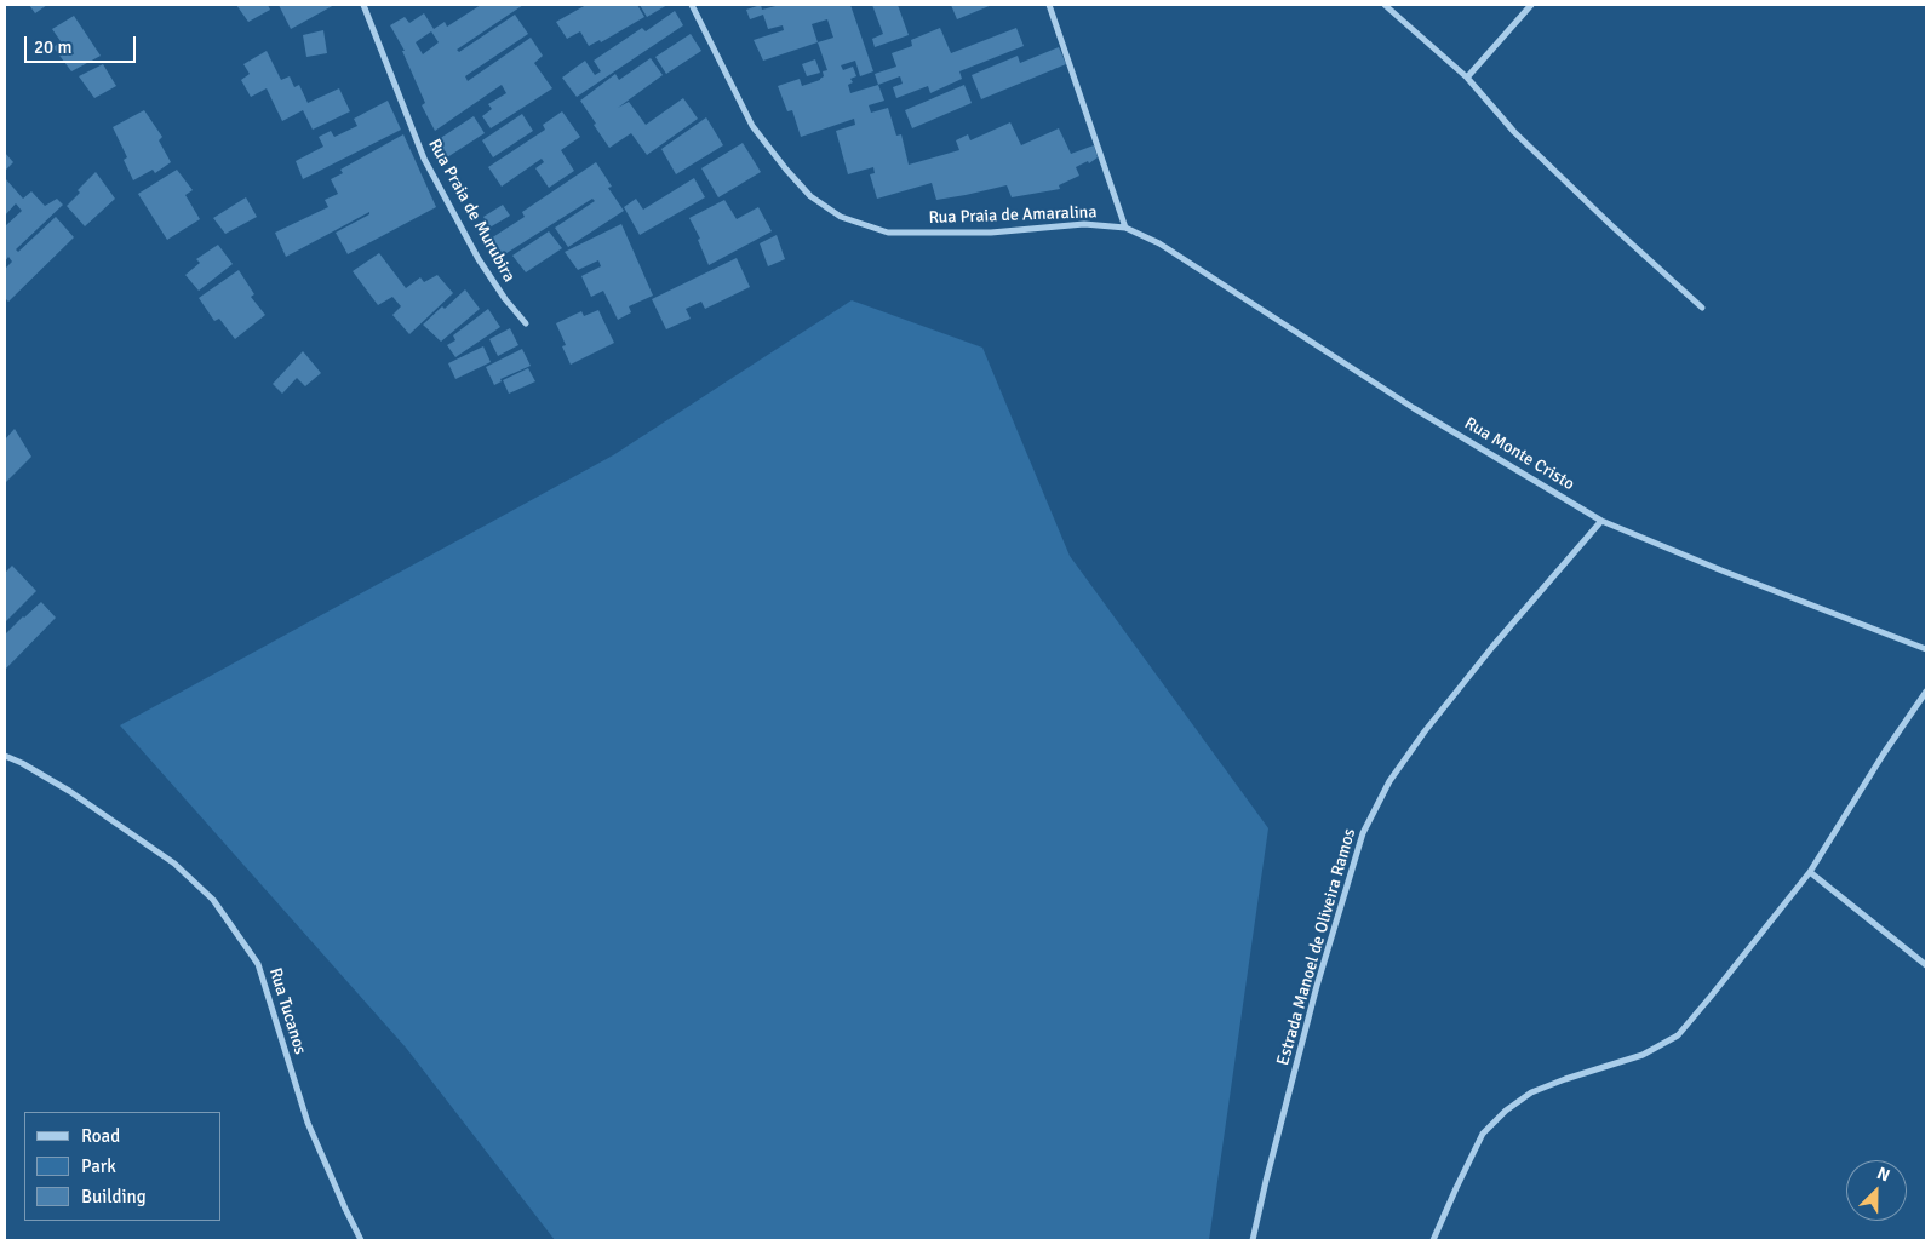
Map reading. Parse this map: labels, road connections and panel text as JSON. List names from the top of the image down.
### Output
{
  "streets": {
    "street": [
      "Rua Praia de Murubira",
      "Rua Praia de Amaralina",
      "Rua Monte Cristo",
      "Estrada Manoel de Oliveira Ramos",
      "Rua Tucanos"
    ]
  },
  "crossings": [
    ["Rua Praia de Amaralina", "Rua Monte Cristo"],
    ["Rua Monte Cristo", "Estrada Manoel de Oliveira Ramos"]
  ],
  "legend": ["Road", "Park", "Building"],
  "scale_bar": "20 m",
  "north": "top right"
}
